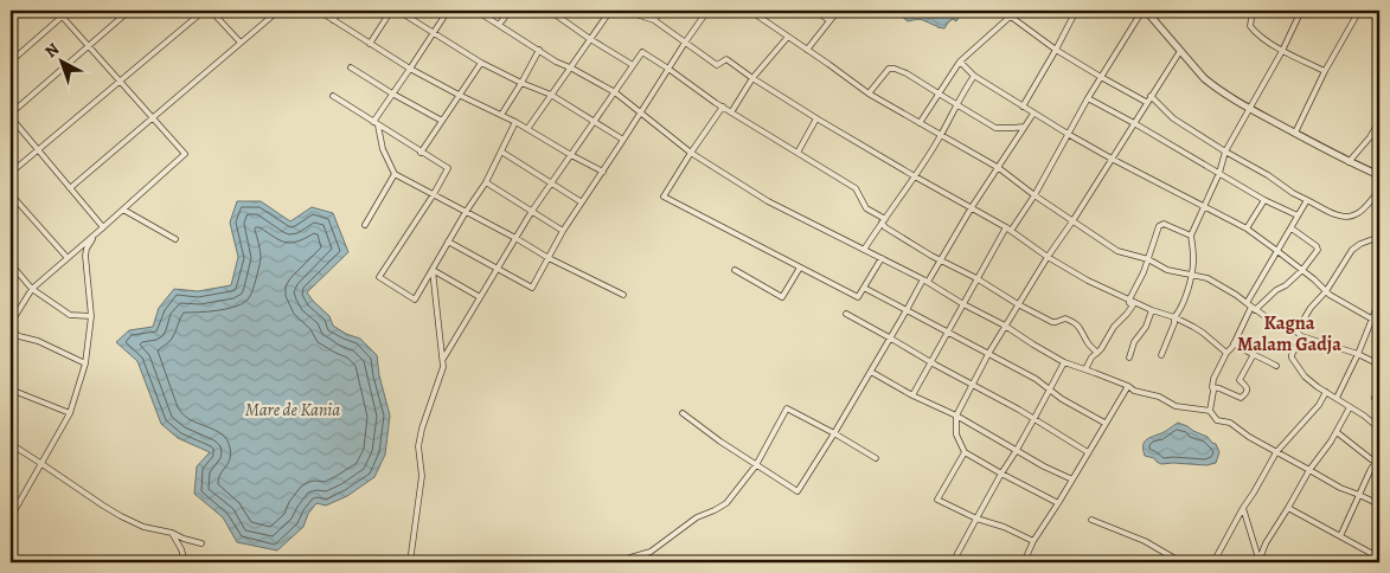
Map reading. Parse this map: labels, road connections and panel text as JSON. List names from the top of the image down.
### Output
{
  "districts": ["Kagna Malam Gadja"],
  "water": ["Mare de Kania"],
  "north": "top left"
}
